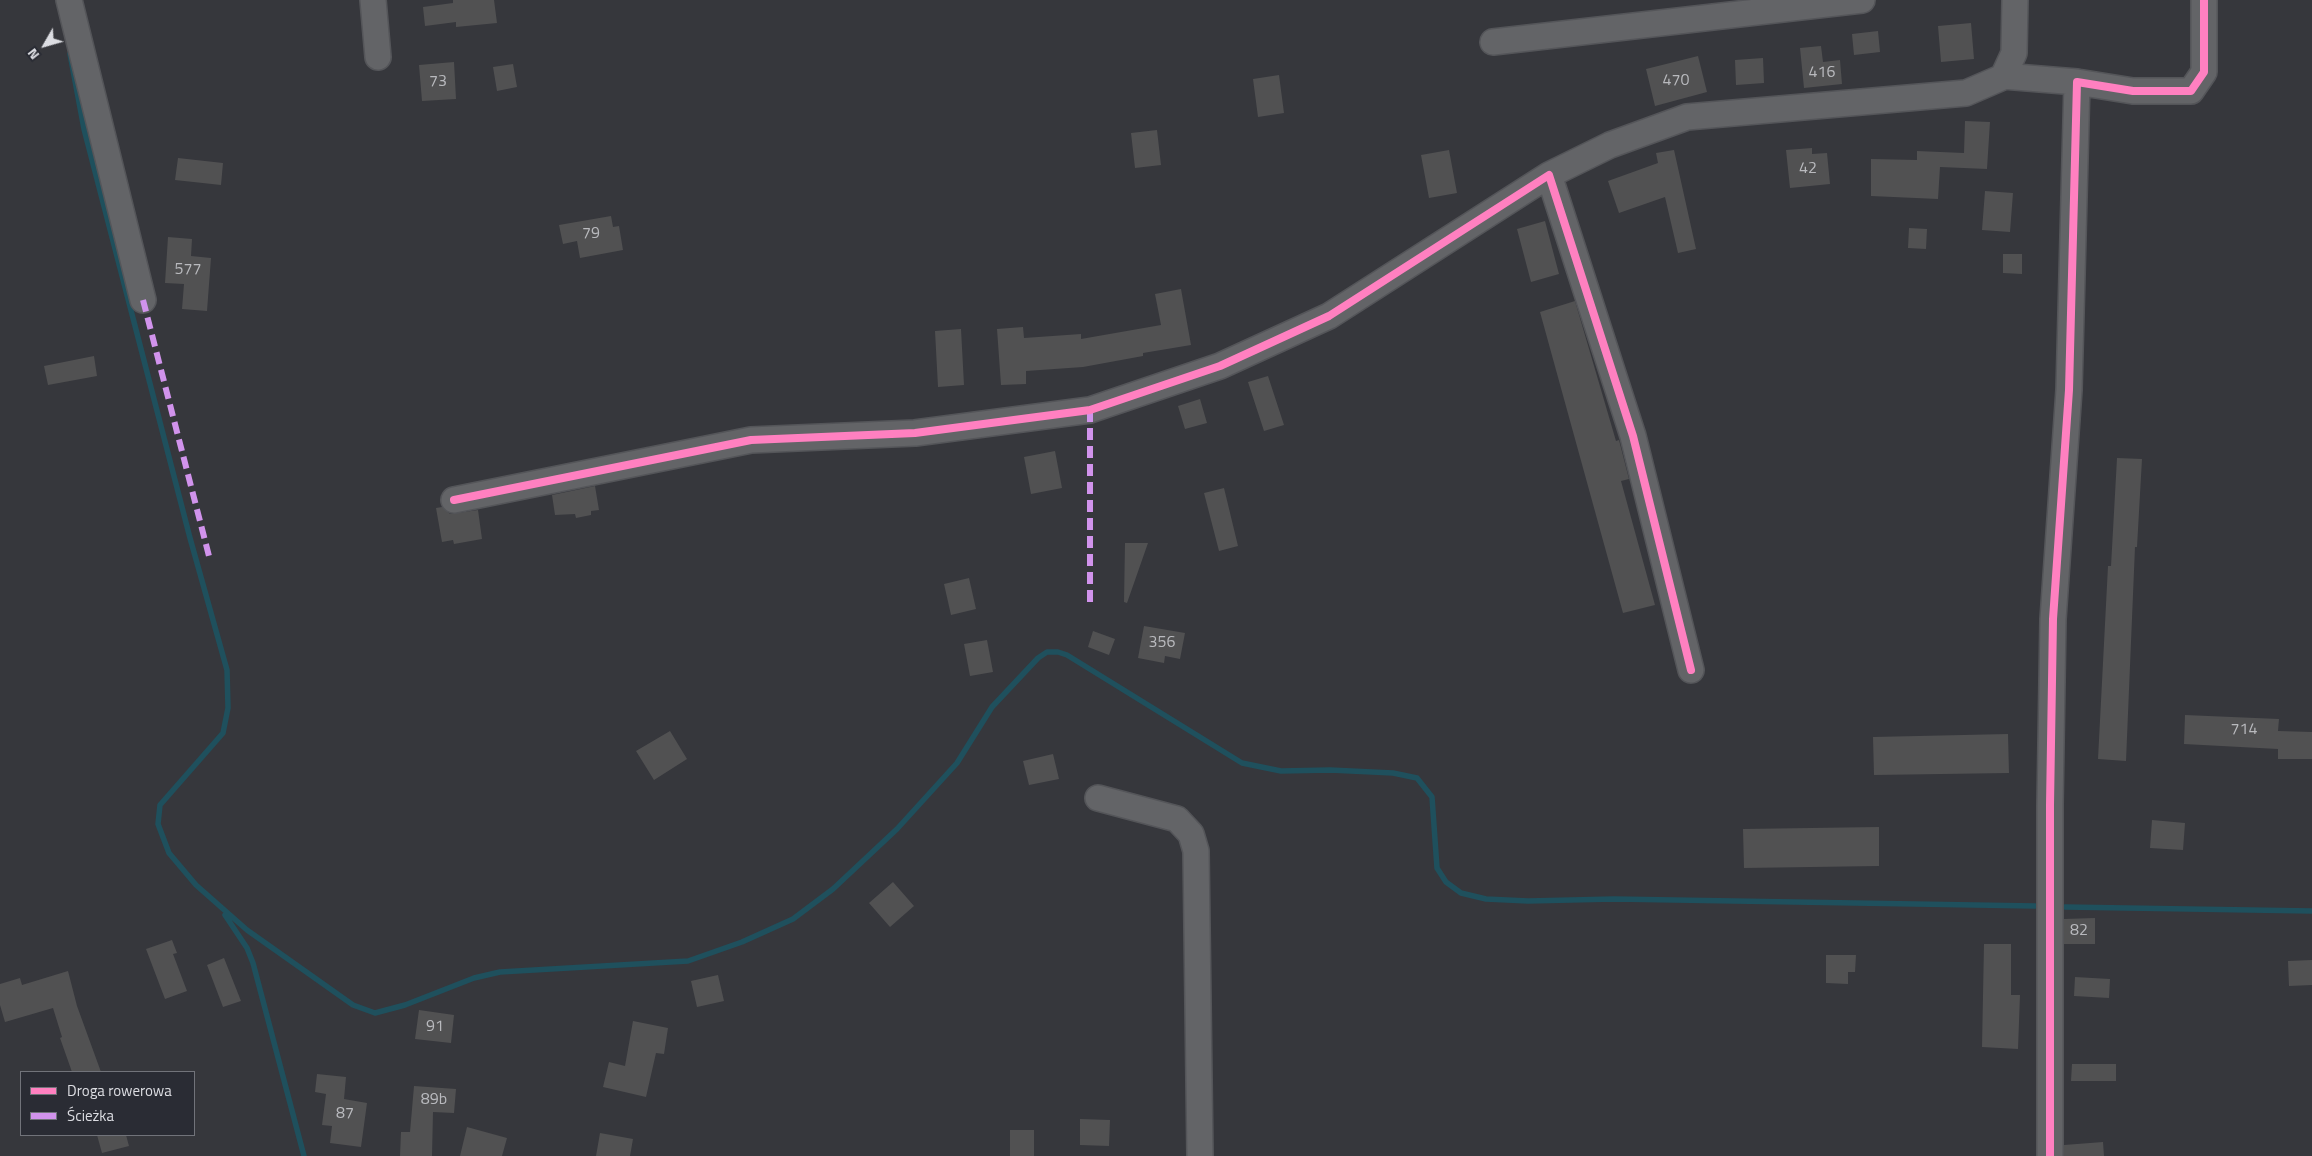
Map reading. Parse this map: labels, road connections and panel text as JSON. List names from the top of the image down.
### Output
{
  "house_numbers": [
    "416",
    "470",
    "73",
    "42",
    "79",
    "577",
    "356",
    "714",
    "82",
    "91",
    "89b",
    "87"
  ],
  "legend": ["Droga rowerowa", "Ścieżka"],
  "north": "bottom left"
}
